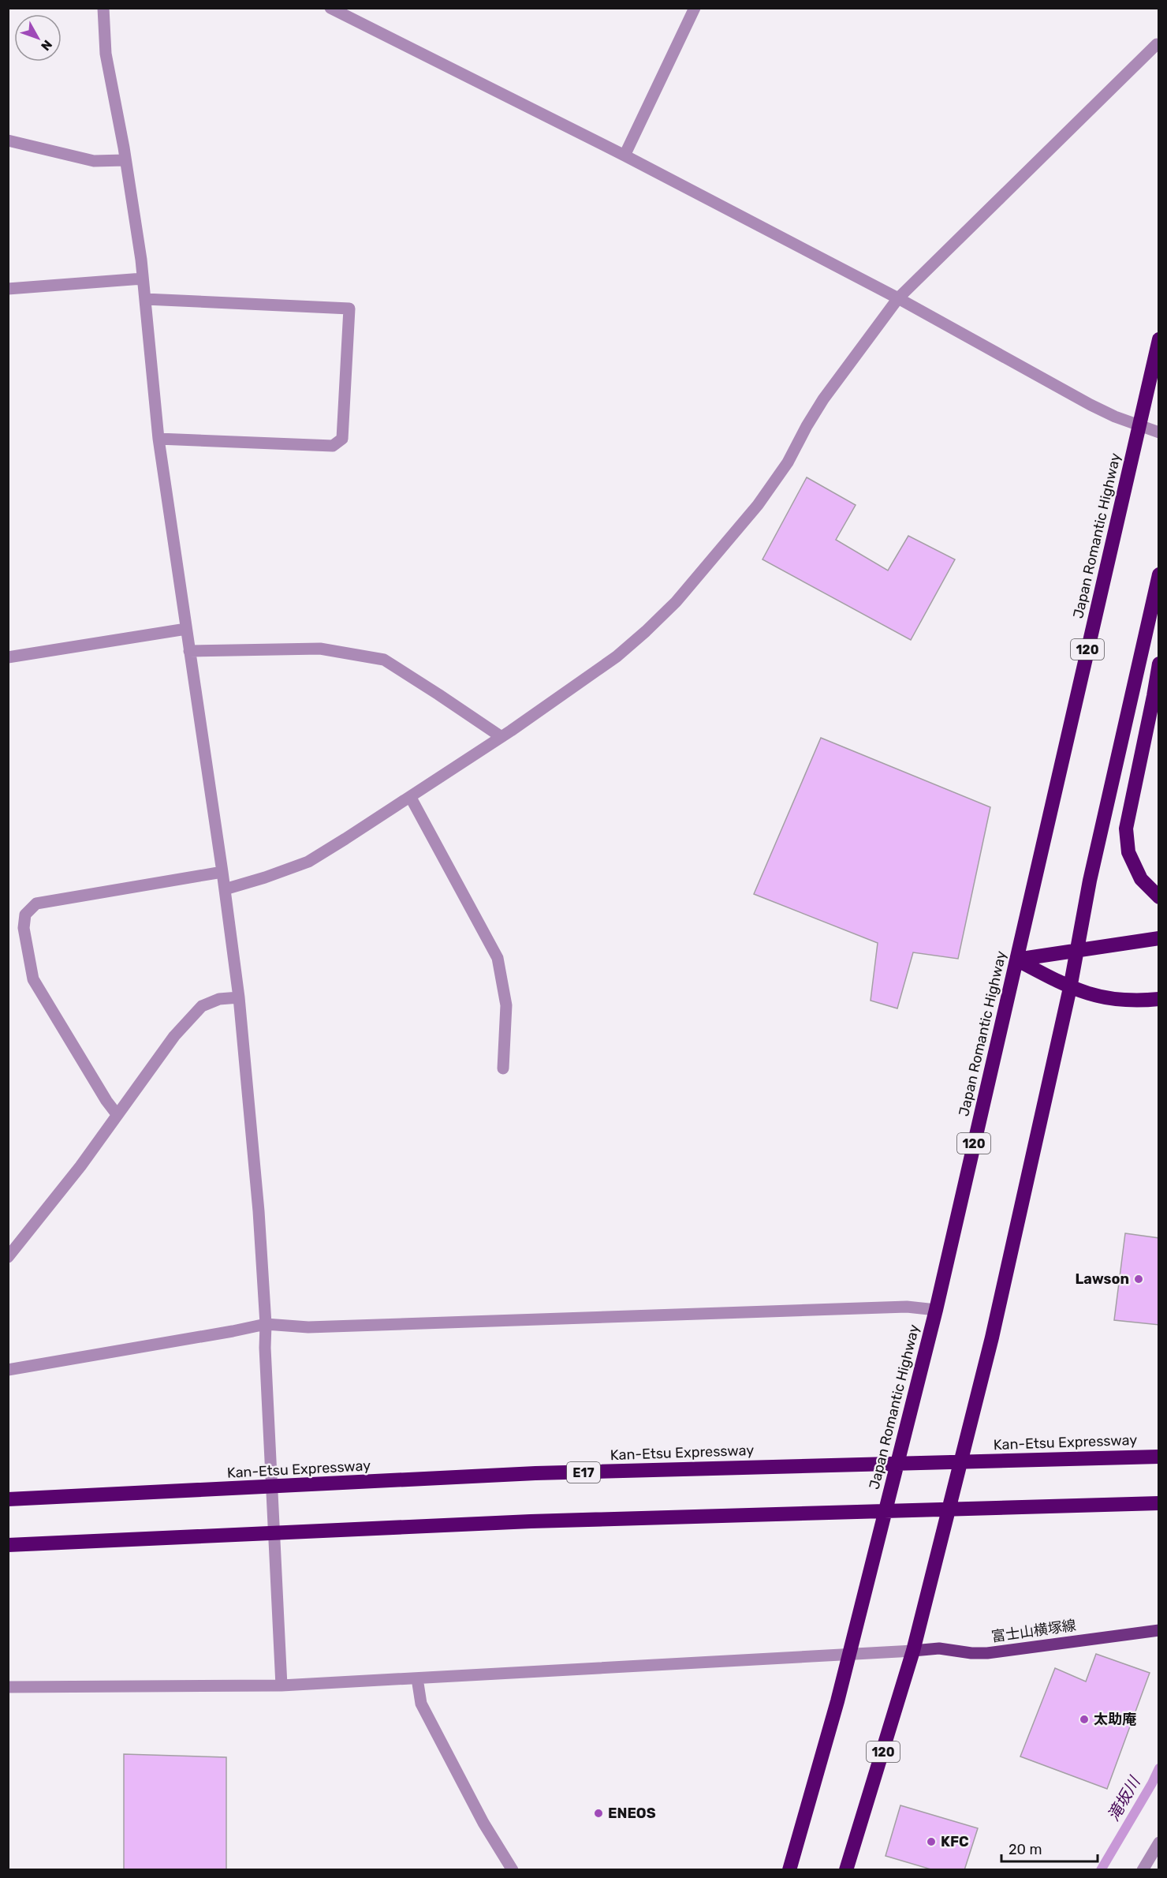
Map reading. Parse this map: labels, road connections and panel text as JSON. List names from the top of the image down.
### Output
{
  "streets": {
    "highway": [
      "Japan Romantic Highway",
      "120",
      "Kan-Etsu Expressway",
      "E17"
    ],
    "main road": ["富士山横塚線"]
  },
  "crossings": [
    ["120", "富士山横塚線"]
  ],
  "water": ["滝坂川"],
  "places": [
    "Lawson",
    "太助庵",
    "ENEOS",
    "KFC"
  ],
  "scale_bar": "20 m",
  "north": "bottom right"
}
